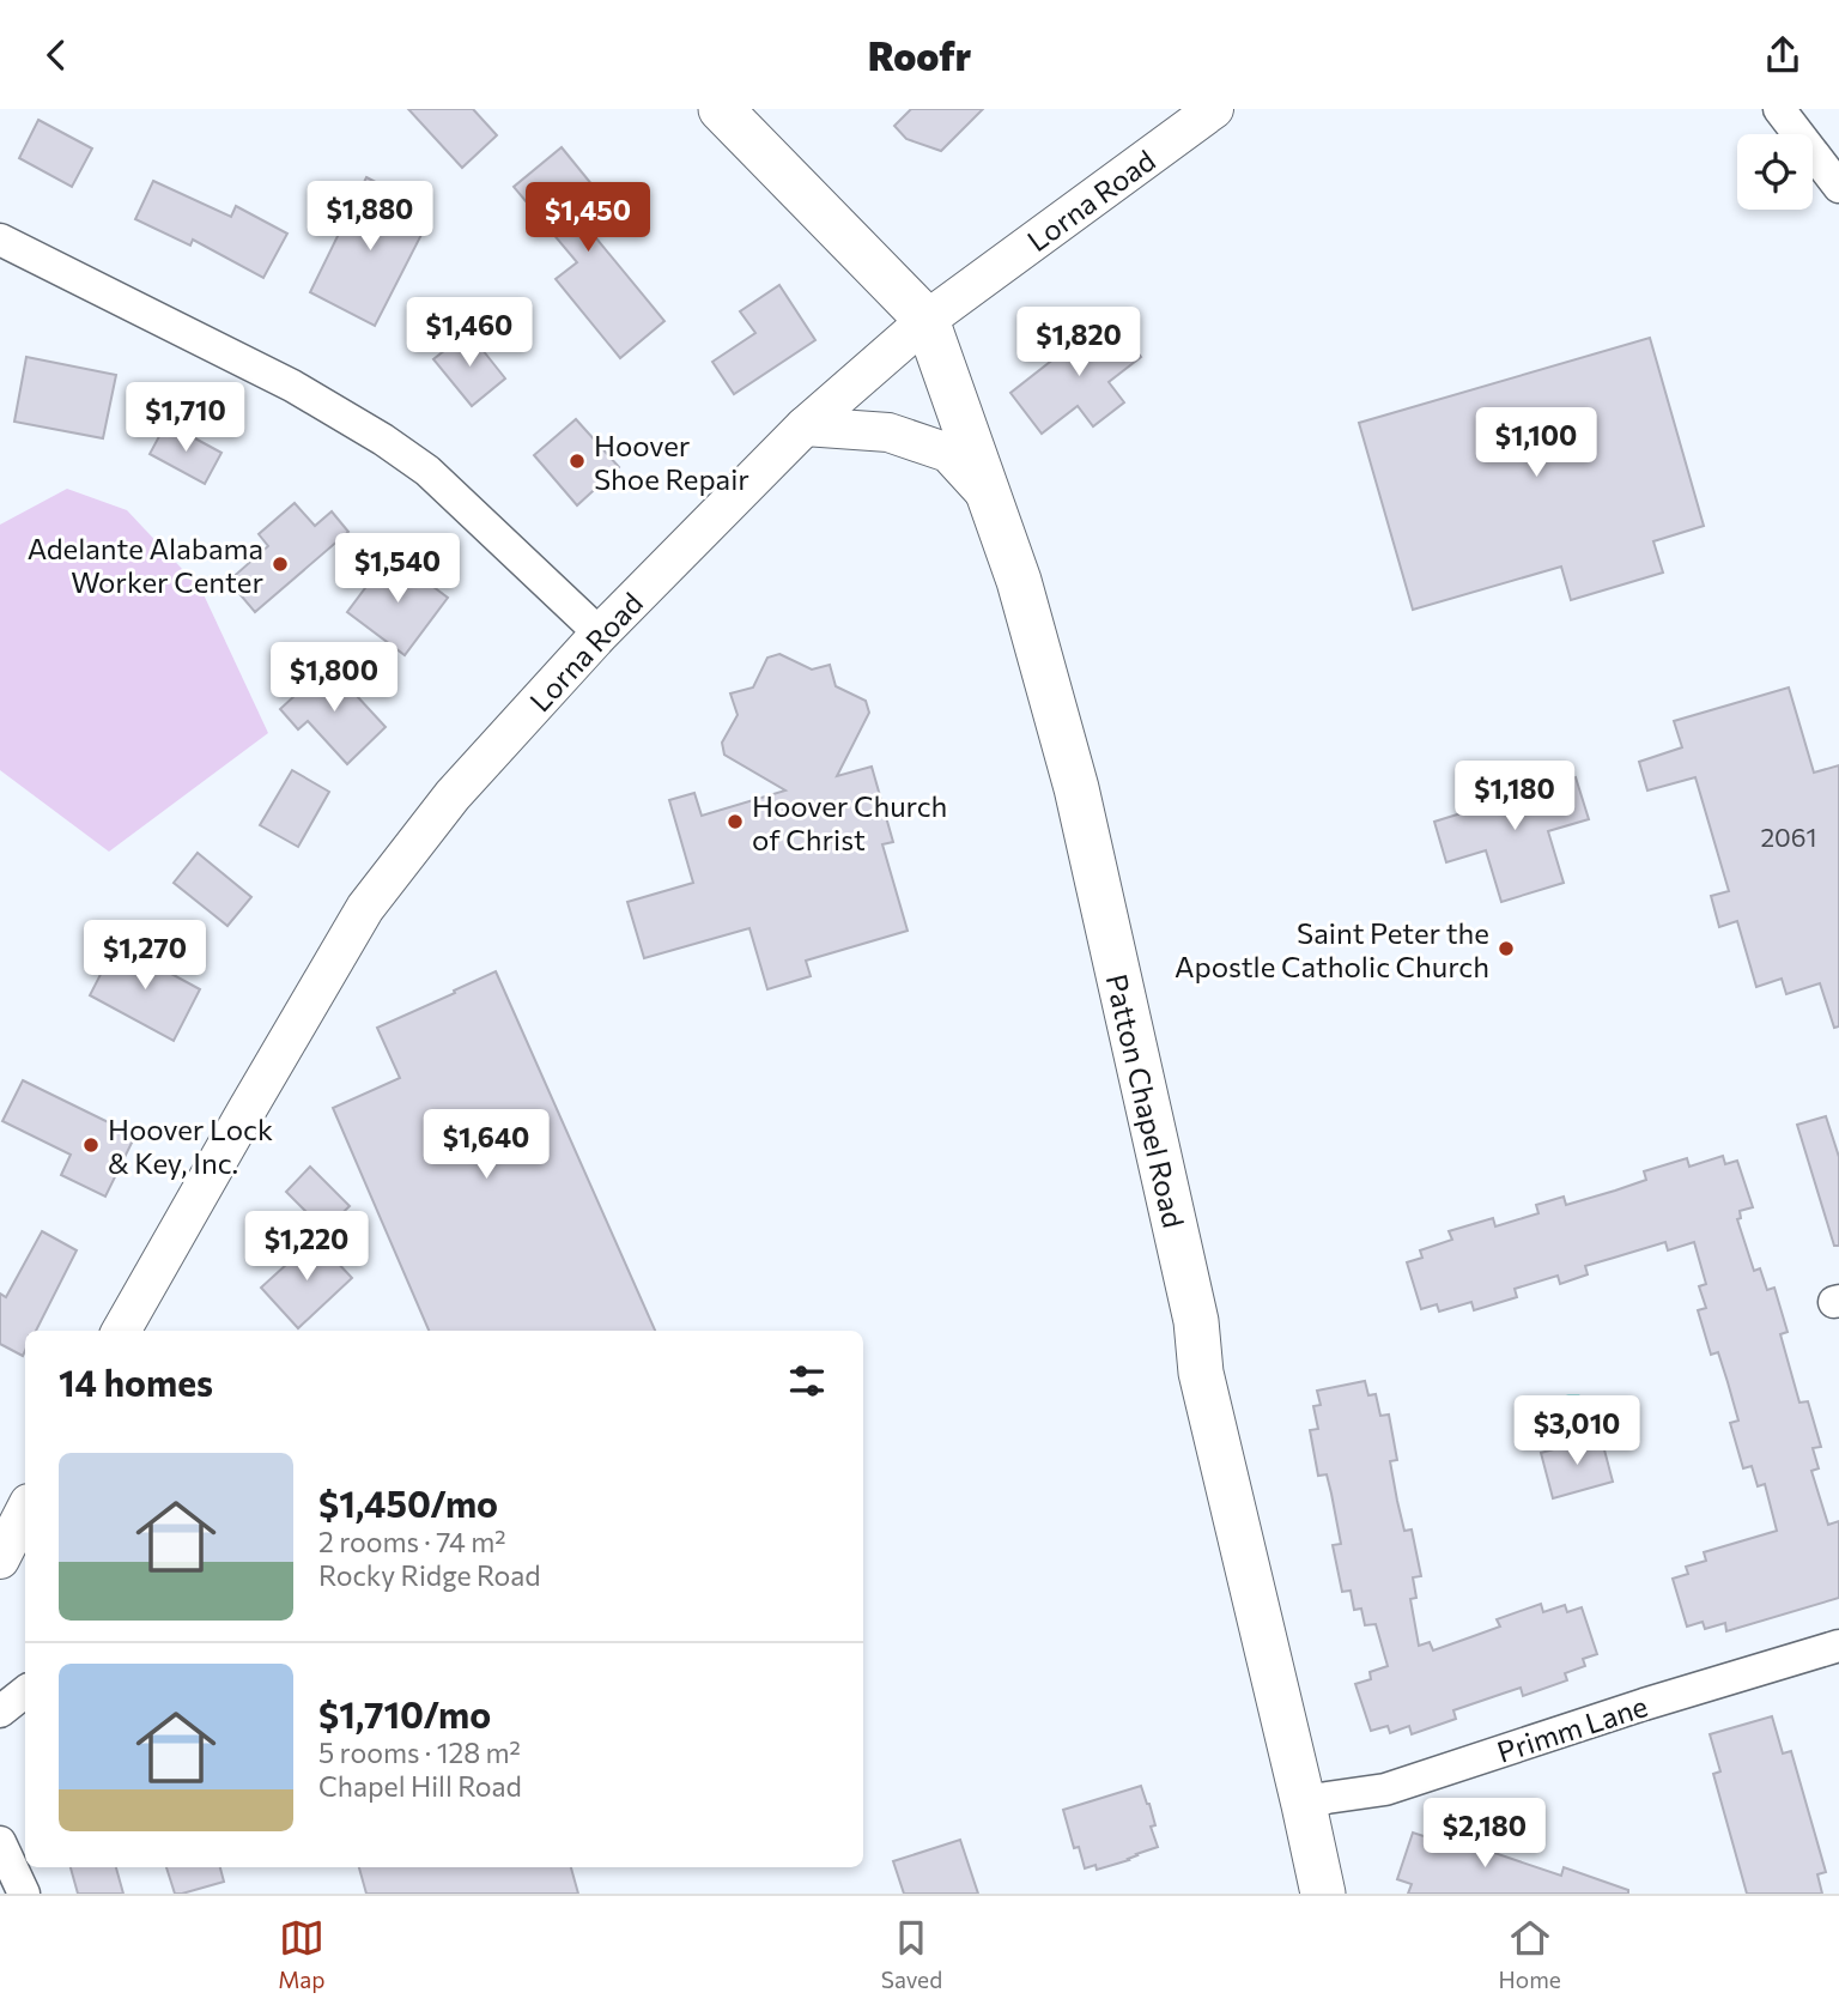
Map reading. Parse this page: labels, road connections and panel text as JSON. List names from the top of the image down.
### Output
{
  "streets": {
    "main road": ["Patton Chapel Road"],
    "street": ["Lorna Road", "Primm Lane"]
  },
  "crossings": [
    ["Lorna Road", "Patton Chapel Road"],
    ["Patton Chapel Road", "Primm Lane"]
  ],
  "places": [
    "Hoover Shoe Repair",
    "Adelante Alabama Worker Center",
    "Hoover Church of Christ",
    "Saint Peter the Apostle Catholic Church",
    "Hoover Lock & Key, Inc."
  ],
  "house_numbers": ["2061"],
  "page": {
    "header": "Roofr",
    "price": [
      "$1,880",
      "$1,450",
      "$1,460",
      "$1,820",
      "$1,710",
      "$1,100",
      "$1,540",
      "$1,800",
      "$1,180",
      "$1,270",
      "$1,640",
      "$1,220",
      "$3,010",
      "$2,180"
    ],
    "heading": "14 homes",
    "list": [
      {
        "name": "$1,450/mo",
        "note": "2 rooms · 74 m² · Rocky Ridge Road"
      },
      {
        "name": "$1,710/mo",
        "note": "5 rooms · 128 m² · Chapel Hill Road"
      }
    ],
    "tabs": ["Map", "Saved", "Home"]
  }
}
